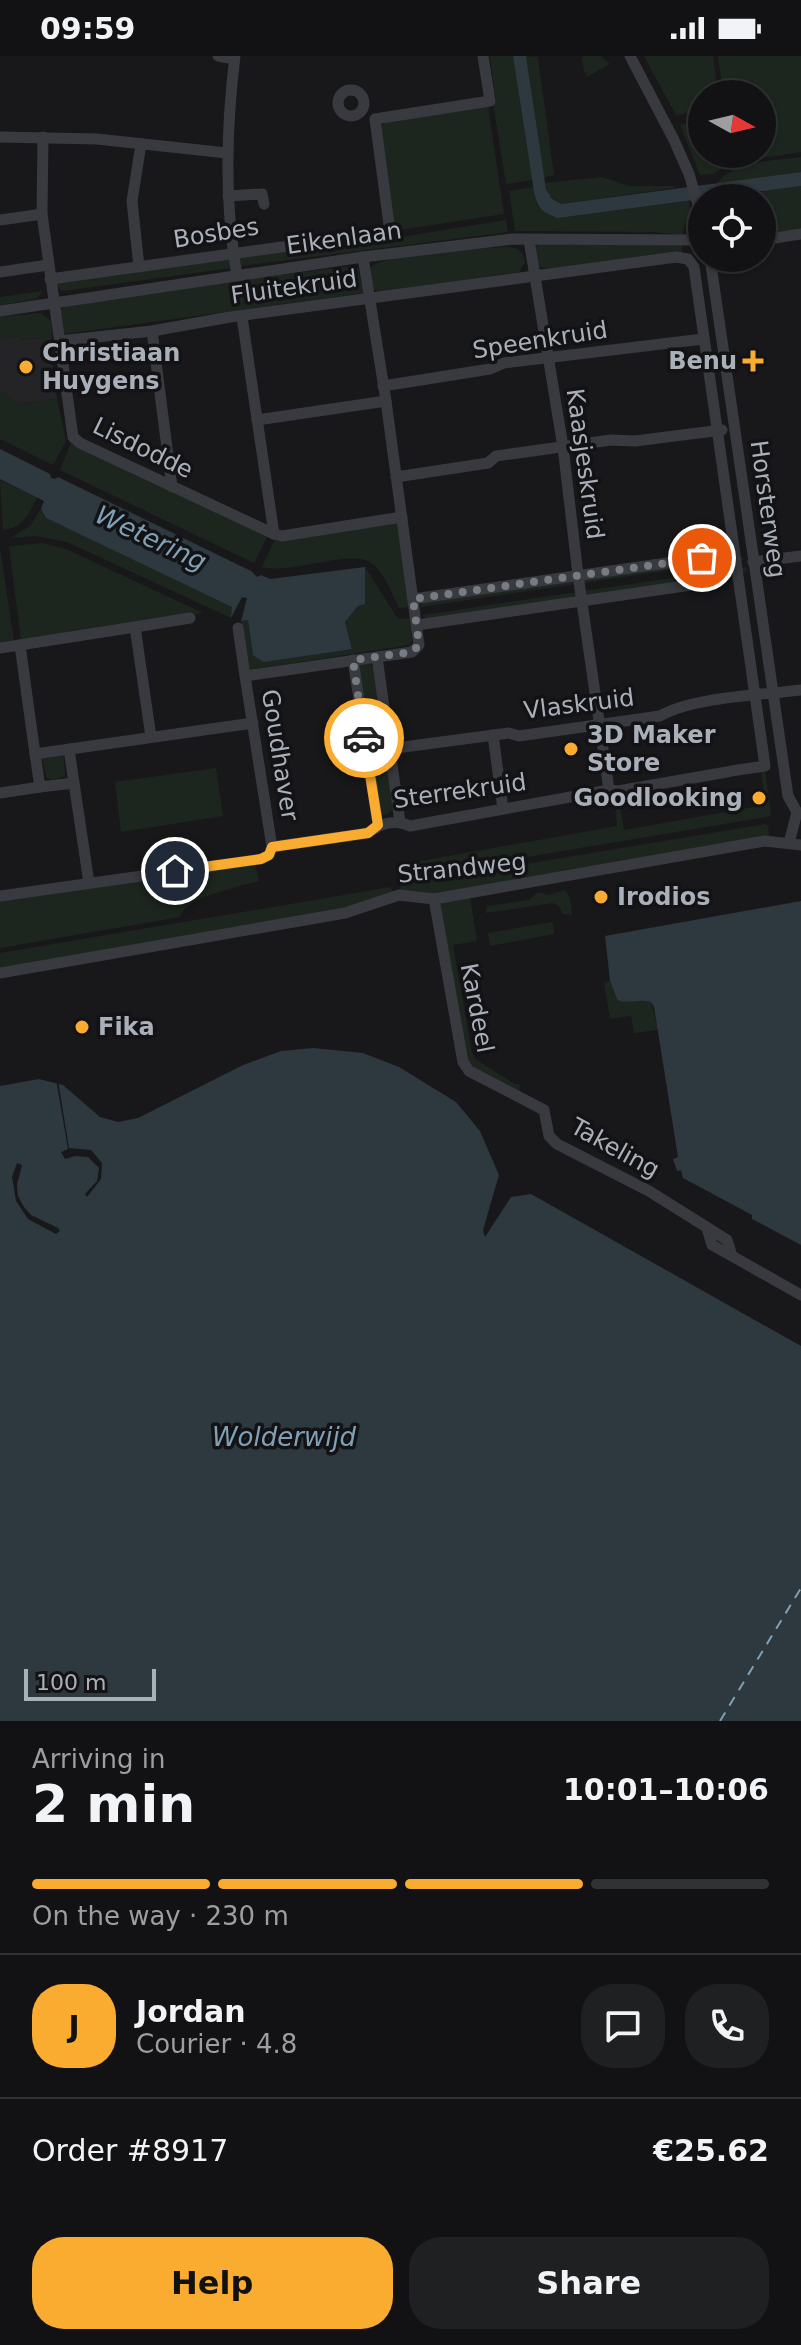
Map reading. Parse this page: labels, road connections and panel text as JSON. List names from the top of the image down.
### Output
{
  "streets": {
    "street": [
      "Bosbes",
      "Eikenlaan",
      "Fluitekruid",
      "Speenkruid",
      "Lisdodde",
      "Kaasjeskruid",
      "Horsterweg",
      "Vlaskruid",
      "Goudhaver",
      "Sterrekruid",
      "Strandweg",
      "Kardeel",
      "Takeling"
    ]
  },
  "crossings": [
    ["Bosbes", "Lisdodde"],
    ["Eikenlaan", "Lisdodde"],
    ["Eikenlaan", "Kaasjeskruid"],
    ["Fluitekruid", "Speenkruid"],
    ["Fluitekruid", "Lisdodde"],
    ["Fluitekruid", "Kaasjeskruid"],
    ["Speenkruid", "Kaasjeskruid"],
    ["Kaasjeskruid", "Vlaskruid"],
    ["Kaasjeskruid", "Sterrekruid"],
    ["Horsterweg", "Vlaskruid"],
    ["Horsterweg", "Strandweg"],
    ["Vlaskruid", "Sterrekruid"],
    ["Goudhaver", "Sterrekruid"],
    ["Strandweg", "Kardeel"],
    ["Kardeel", "Takeling"]
  ],
  "water": ["Wetering", "Wolderwijd"],
  "places": {
    "health": ["Benu"],
    "other": [
      "Christiaan Huygens",
      "3D Maker Store",
      "Goodlooking",
      "Irodios",
      "Fika"
    ]
  },
  "scale_bar": "100 m",
  "north": "right",
  "page": {
    "status": "09:59",
    "scale": "100 m",
    "heading": ["2 min", "Arriving in", "10:01–10:06"],
    "panel": [
      "Jordan",
      "Courier · 4.8",
      "Order #8917",
      "€25.62"
    ],
    "bar": "On the way · 230 m",
    "round": "J",
    "buttons": ["Help", "Share"]
  }
}
